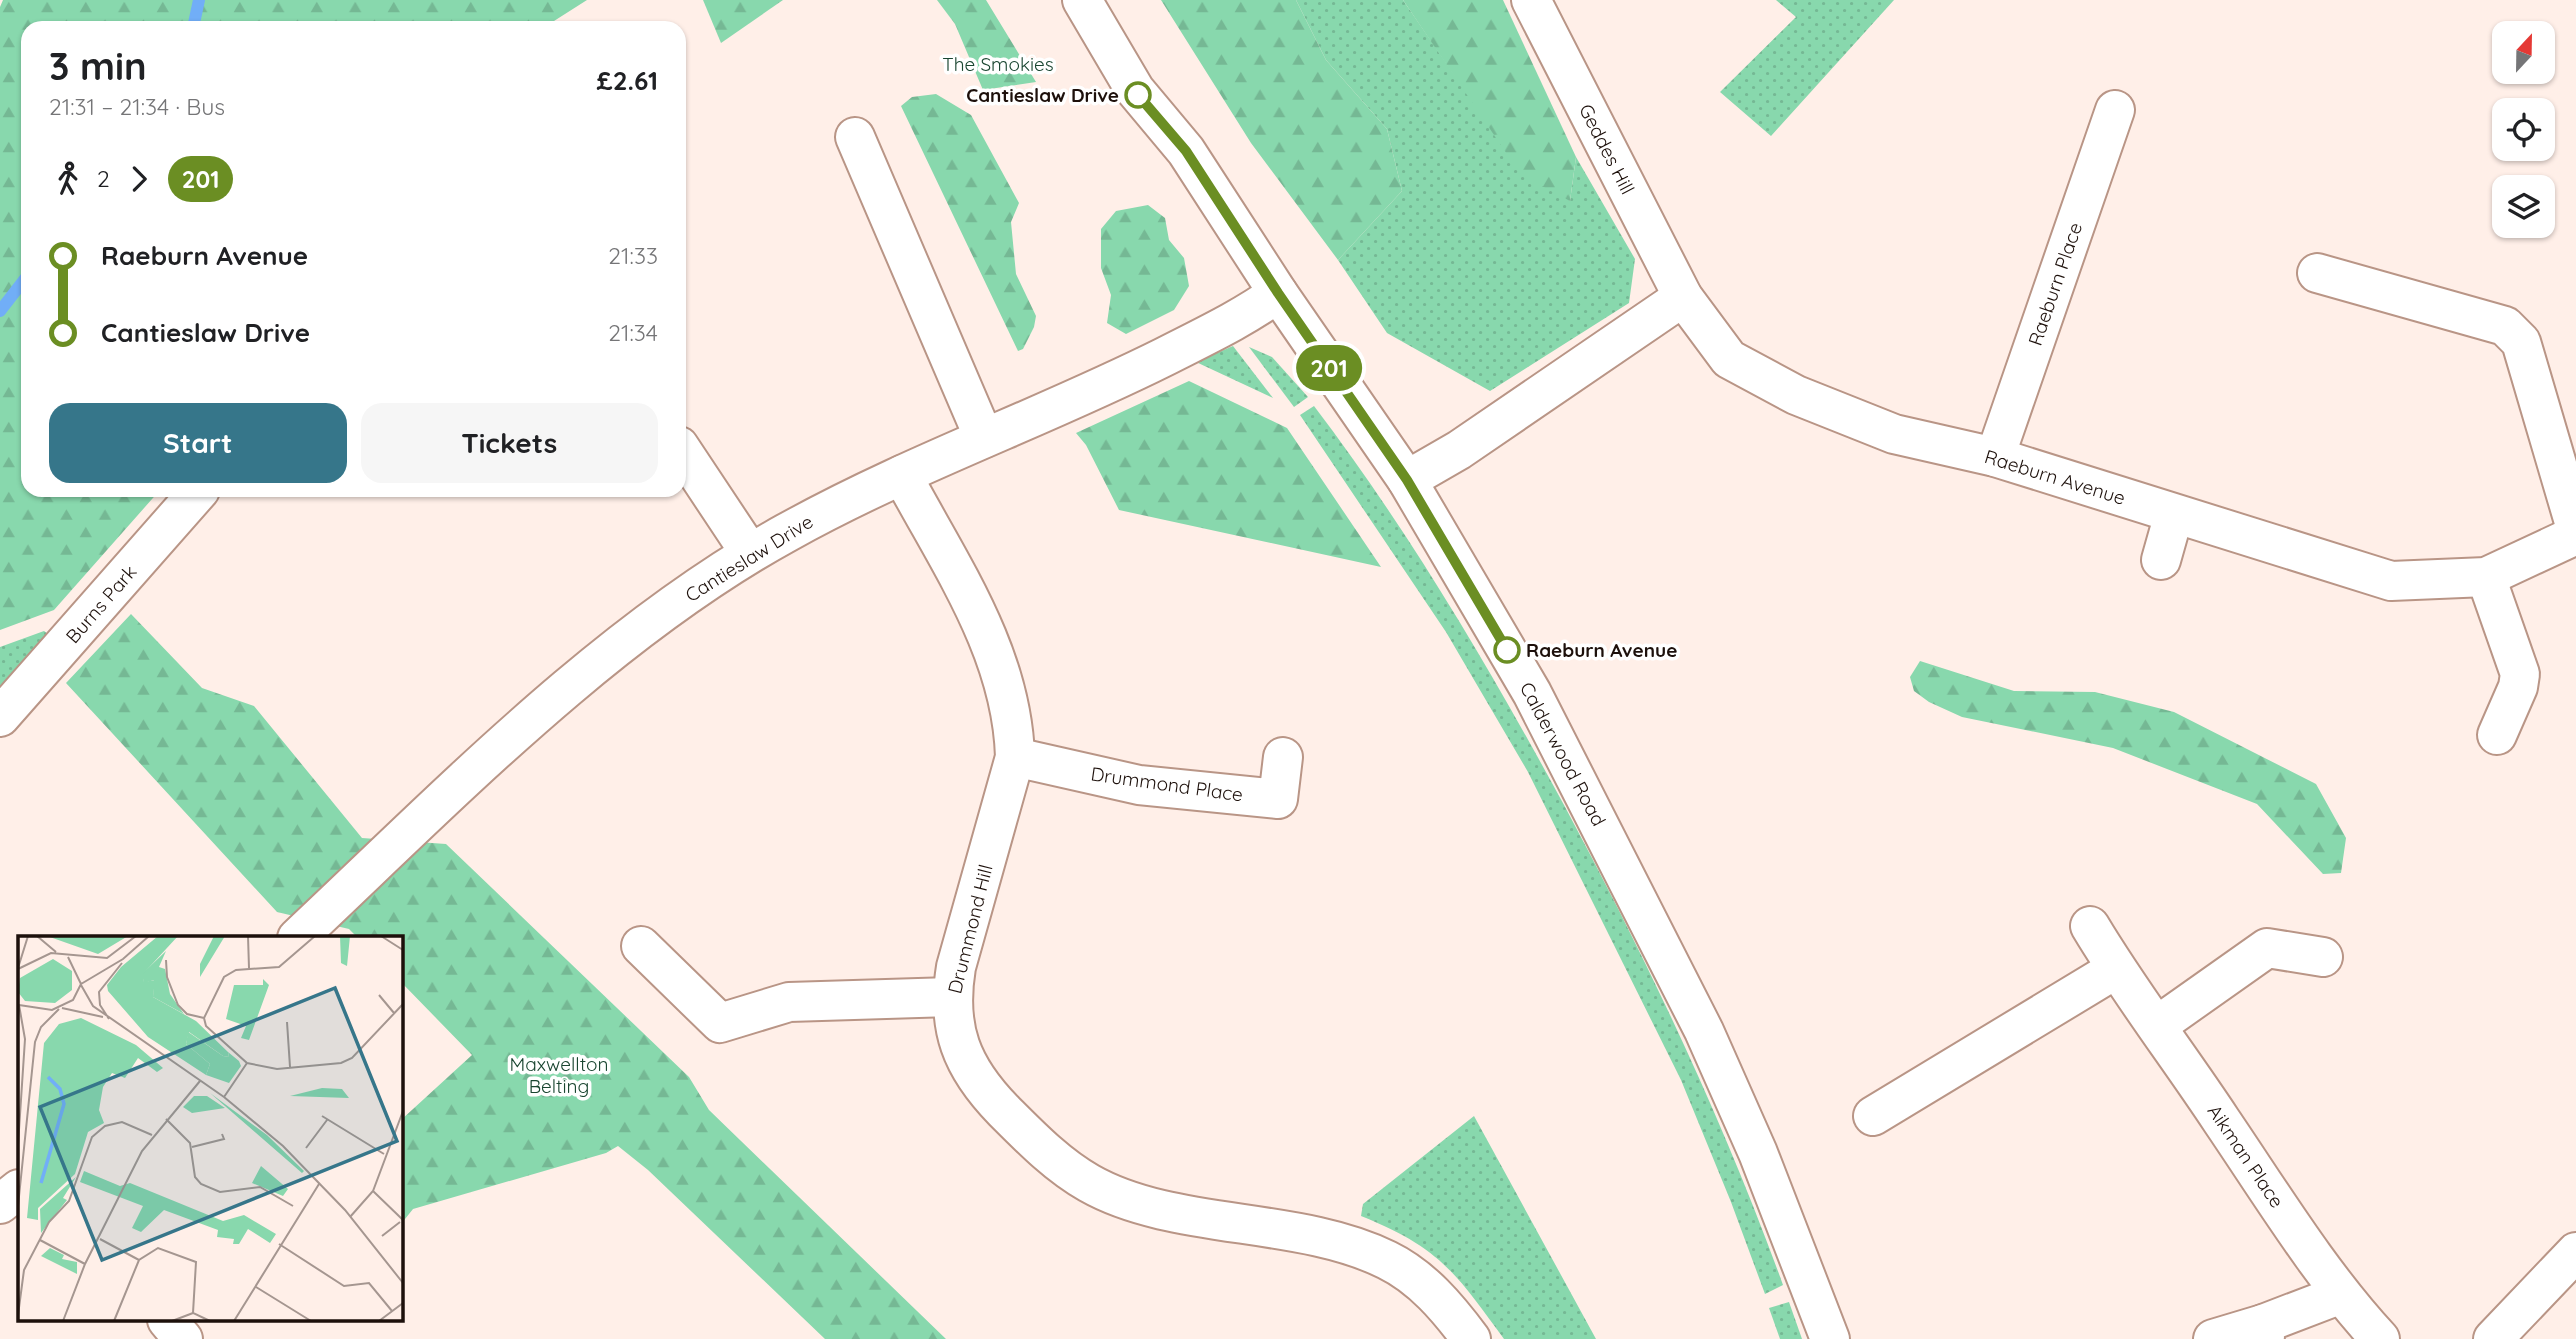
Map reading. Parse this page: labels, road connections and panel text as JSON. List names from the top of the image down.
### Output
{
  "streets": {
    "street": [
      "Geddes Hill",
      "Raeburn Place",
      "Raeburn Avenue",
      "Cantieslaw Drive",
      "Burns Park",
      "Calderwood Road",
      "Drummond Place",
      "Drummond Hill",
      "Aikman Place"
    ]
  },
  "crossings": [
    ["Geddes Hill", "Raeburn Avenue"],
    ["Raeburn Place", "Raeburn Avenue"],
    ["Cantieslaw Drive", "Calderwood Road"],
    ["Cantieslaw Drive", "Drummond Hill"],
    ["Drummond Place", "Drummond Hill"]
  ],
  "parks": ["The Smokies", "Maxwellton Belting"],
  "places": ["Cantieslaw Drive", "Raeburn Avenue"],
  "lines": ["bus line 201"],
  "north": "top",
  "page": {
    "on_map": "201",
    "heading": ["3 min", "21:31 – 21:34 · Bus", "£2.61"],
    "legs": ["2", "201"],
    "list": [
      {
        "name": "Raeburn Avenue",
        "value": "21:33"
      },
      {
        "name": "Cantieslaw Drive",
        "value": "21:34"
      }
    ],
    "buttons": ["Start", "Tickets"]
  }
}
